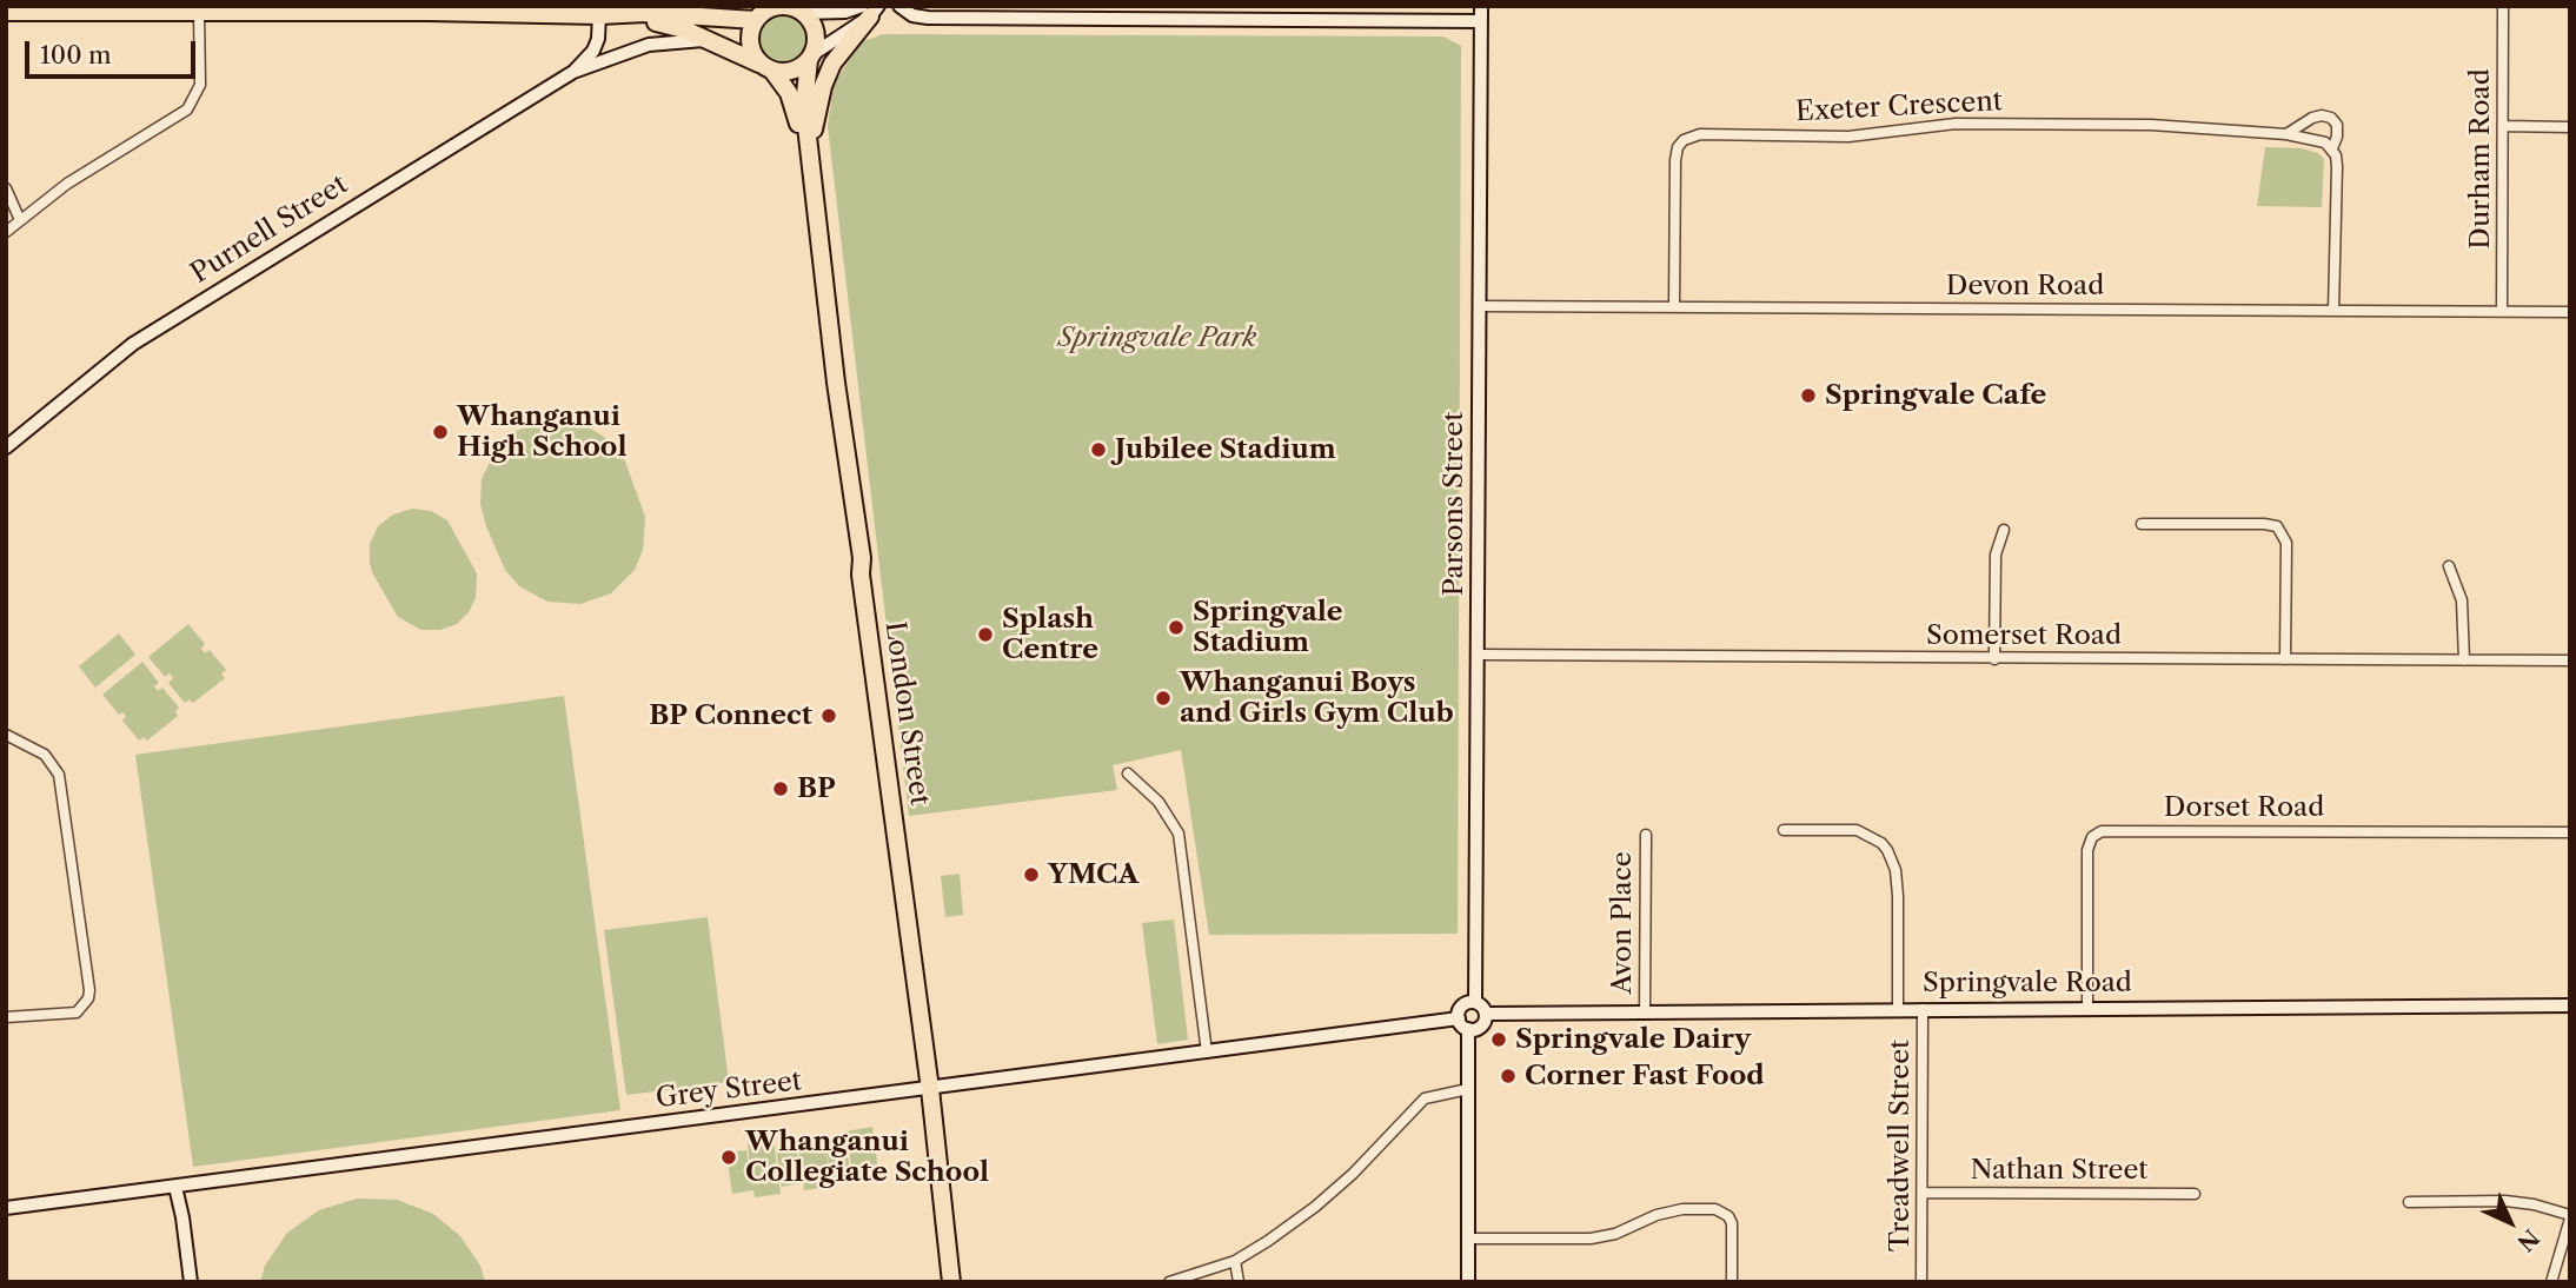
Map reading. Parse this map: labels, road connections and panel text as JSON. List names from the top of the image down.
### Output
{
  "streets": {
    "highway": ["London Street"],
    "street": [
      "Exeter Crescent",
      "Durham Road",
      "Purnell Street",
      "Devon Road",
      "Parsons Street",
      "Somerset Road",
      "Dorset Road",
      "Avon Place",
      "Springvale Road",
      "Grey Street",
      "Treadwell Street",
      "Nathan Street"
    ]
  },
  "crossings": [
    ["Exeter Crescent", "Devon Road"],
    ["Durham Road", "Devon Road"],
    ["Devon Road", "Parsons Street"],
    ["Parsons Street", "Somerset Road"],
    ["Parsons Street", "Springvale Road"],
    ["Parsons Street", "Grey Street"],
    ["London Street", "Grey Street"],
    ["Dorset Road", "Springvale Road"],
    ["Avon Place", "Springvale Road"],
    ["Springvale Road", "Grey Street"],
    ["Springvale Road", "Treadwell Street"],
    ["Treadwell Street", "Nathan Street"]
  ],
  "parks": ["Springvale Park"],
  "places": [
    "Springvale Cafe",
    "Whanganui High School",
    "Jubilee Stadium",
    "Springvale Stadium",
    "Splash Centre",
    "Whanganui Boys and Girls Gym Club",
    "BP Connect",
    "BP",
    "YMCA",
    "Springvale Dairy",
    "Corner Fast Food",
    "Whanganui Collegiate School"
  ],
  "scale_bar": "100 m",
  "north": "bottom right"
}
